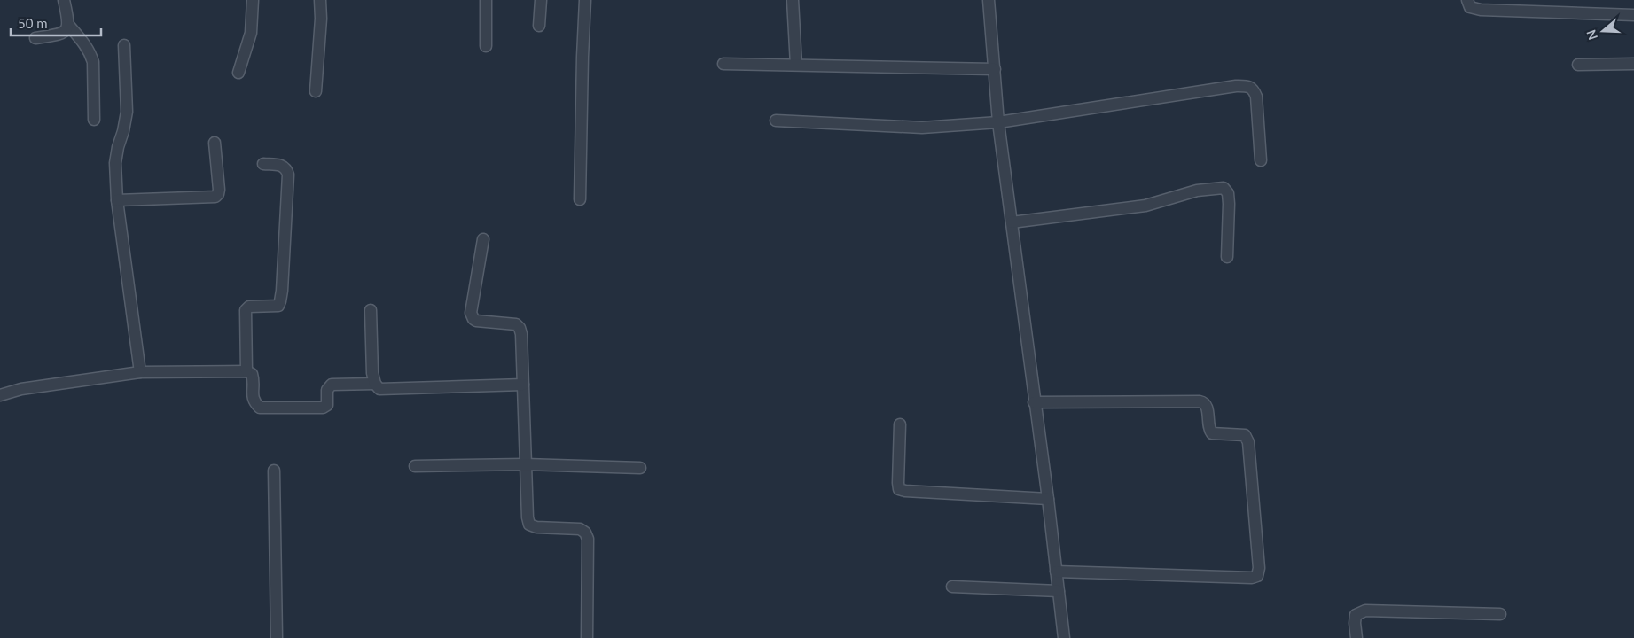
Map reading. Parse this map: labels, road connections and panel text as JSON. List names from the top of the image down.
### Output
{
  "scale_bar": "50 m",
  "north": "left"
}
